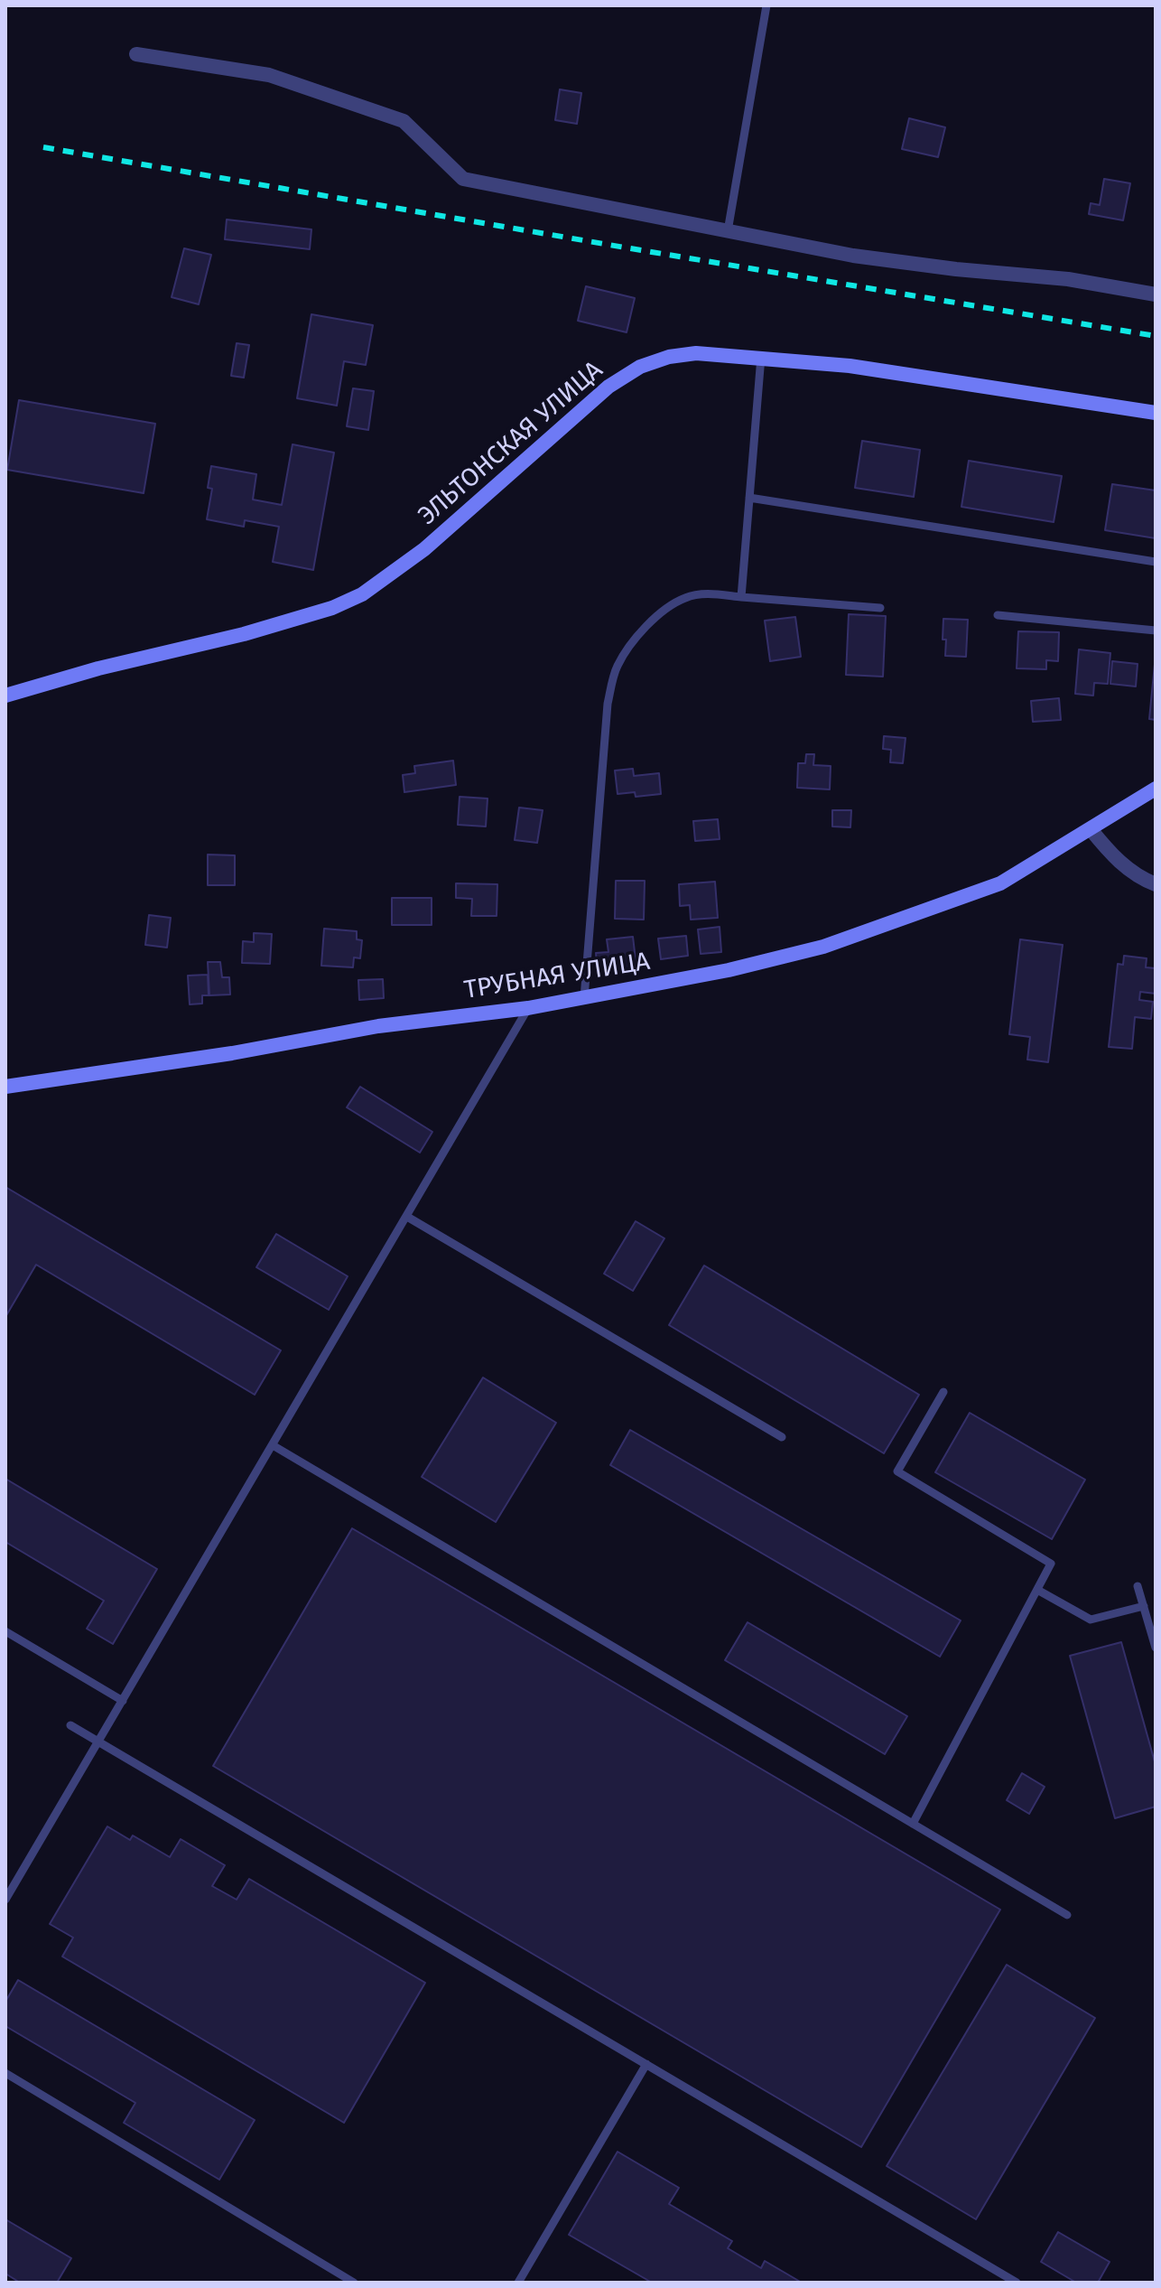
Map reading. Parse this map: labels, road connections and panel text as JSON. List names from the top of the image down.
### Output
{
  "streets": {
    "street": ["ЭЛЬТОНСКАЯ УЛИЦА", "ТРУБНАЯ УЛИЦА"]
  }
}
